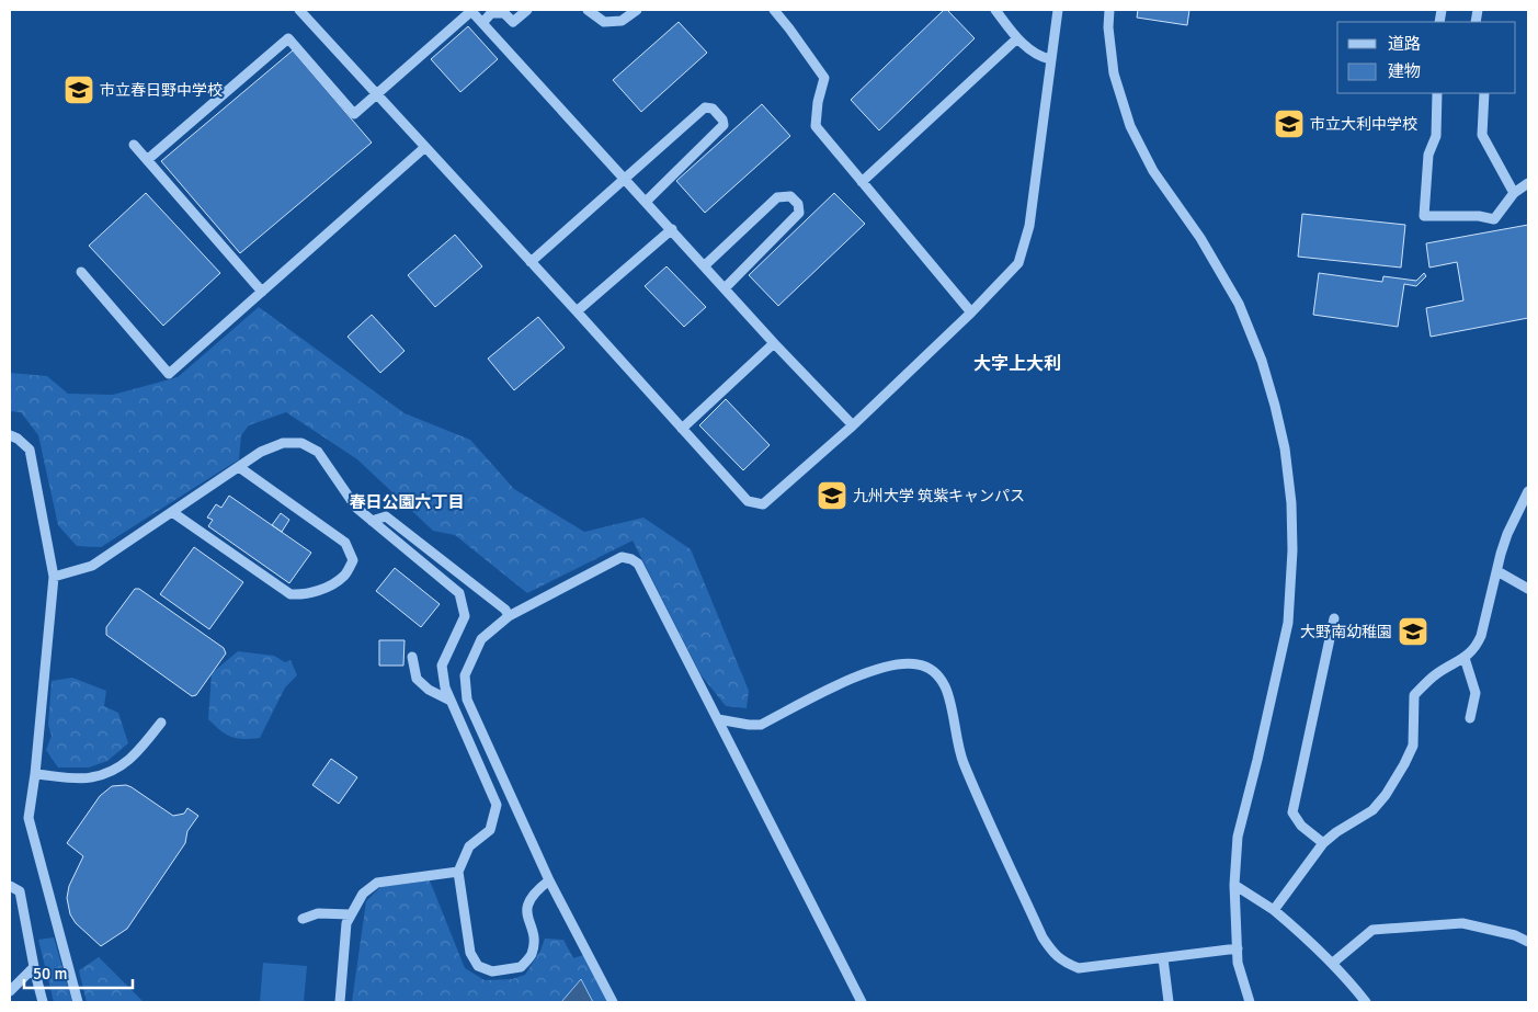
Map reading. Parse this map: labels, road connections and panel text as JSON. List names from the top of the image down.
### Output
{
  "districts": ["大字上大利", "春日公園六丁目"],
  "places": {
    "school or university": [
      "市立春日野中学校",
      "市立大利中学校",
      "九州大学 筑紫キャンパス",
      "大野南幼稚園"
    ]
  },
  "legend": ["道路", "建物"],
  "scale_bar": "50 m"
}
